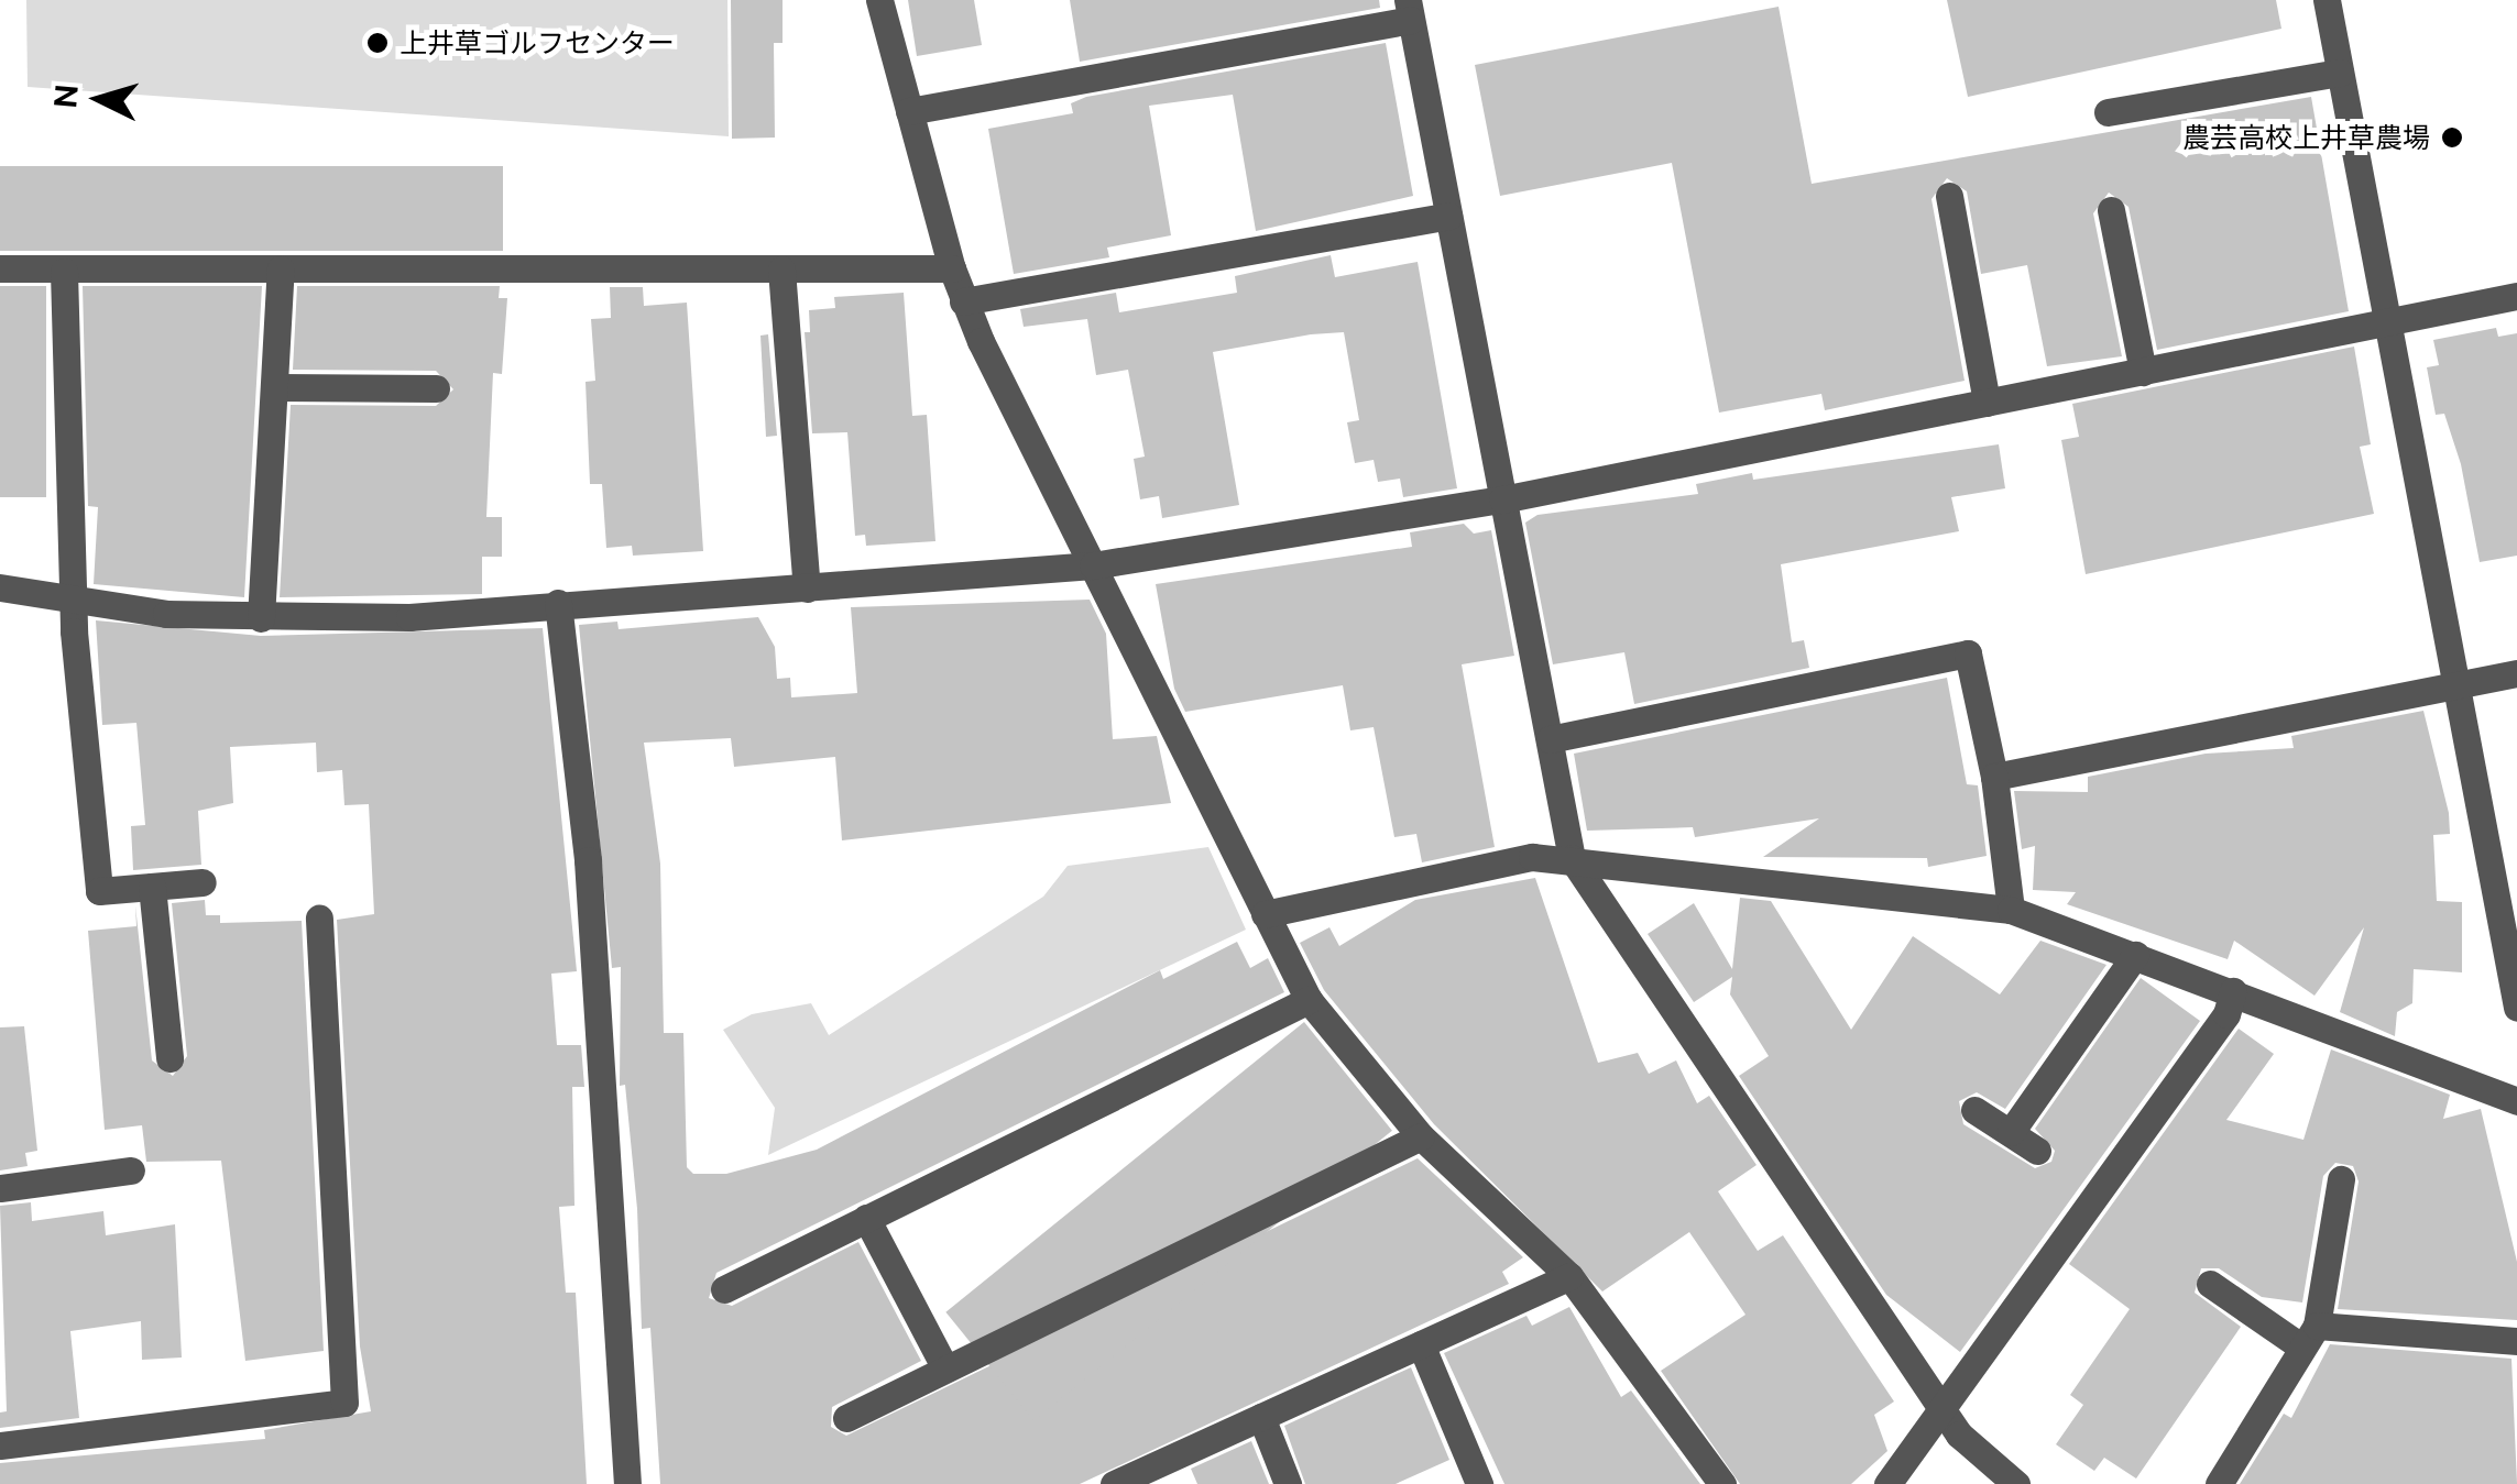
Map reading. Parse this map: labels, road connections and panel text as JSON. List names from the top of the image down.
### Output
{
  "places": ["上井草ゴルフセンター", "農芸高校上井草農場"],
  "north": "left"
}
